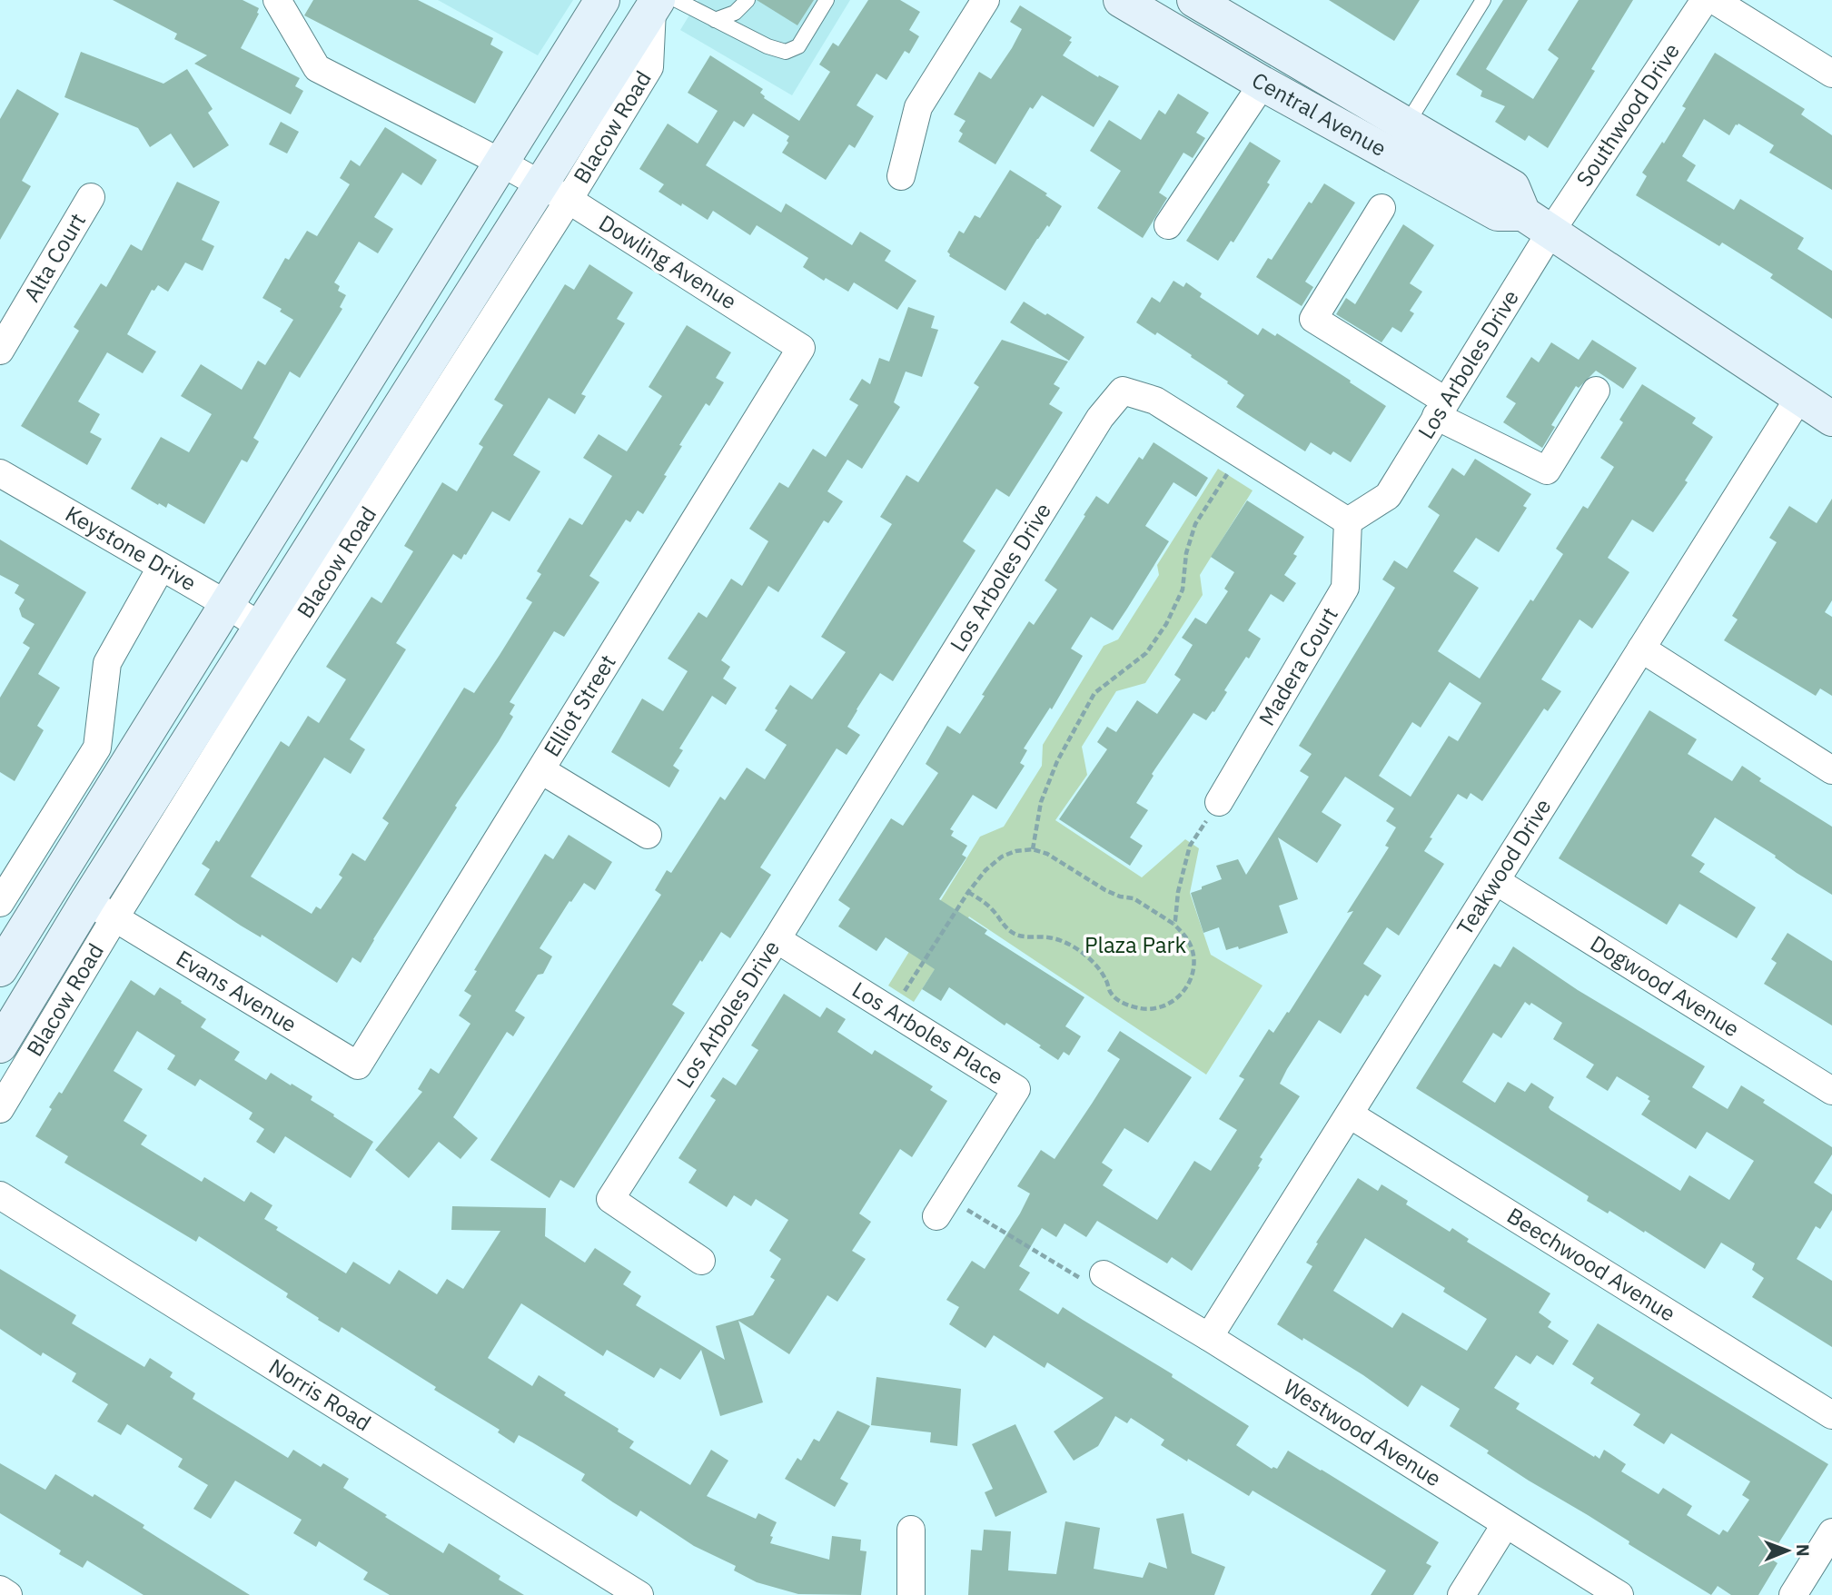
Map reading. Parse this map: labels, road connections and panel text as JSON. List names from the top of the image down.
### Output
{
  "streets": {
    "main road": ["Central Avenue", "Blacow Road"],
    "street": [
      "Southwood Drive",
      "Alta Court",
      "Dowling Avenue",
      "Los Arboles Drive",
      "Keystone Drive",
      "Madera Court",
      "Elliot Street",
      "Teakwood Drive",
      "Dogwood Avenue",
      "Evans Avenue",
      "Los Arboles Place",
      "Beechwood Avenue",
      "Norris Road",
      "Westwood Avenue"
    ]
  },
  "crossings": [
    ["Central Avenue", "Southwood Drive"],
    ["Central Avenue", "Los Arboles Drive"],
    ["Central Avenue", "Teakwood Drive"],
    ["Southwood Drive", "Los Arboles Drive"],
    ["Blacow Road", "Dowling Avenue"],
    ["Blacow Road", "Keystone Drive"],
    ["Blacow Road", "Evans Avenue"],
    ["Dowling Avenue", "Elliot Street"],
    ["Los Arboles Drive", "Madera Court"],
    ["Los Arboles Drive", "Los Arboles Place"],
    ["Elliot Street", "Evans Avenue"],
    ["Teakwood Drive", "Dogwood Avenue"],
    ["Teakwood Drive", "Beechwood Avenue"],
    ["Teakwood Drive", "Westwood Avenue"]
  ],
  "parks": ["Plaza Park"],
  "north": "right"
}
